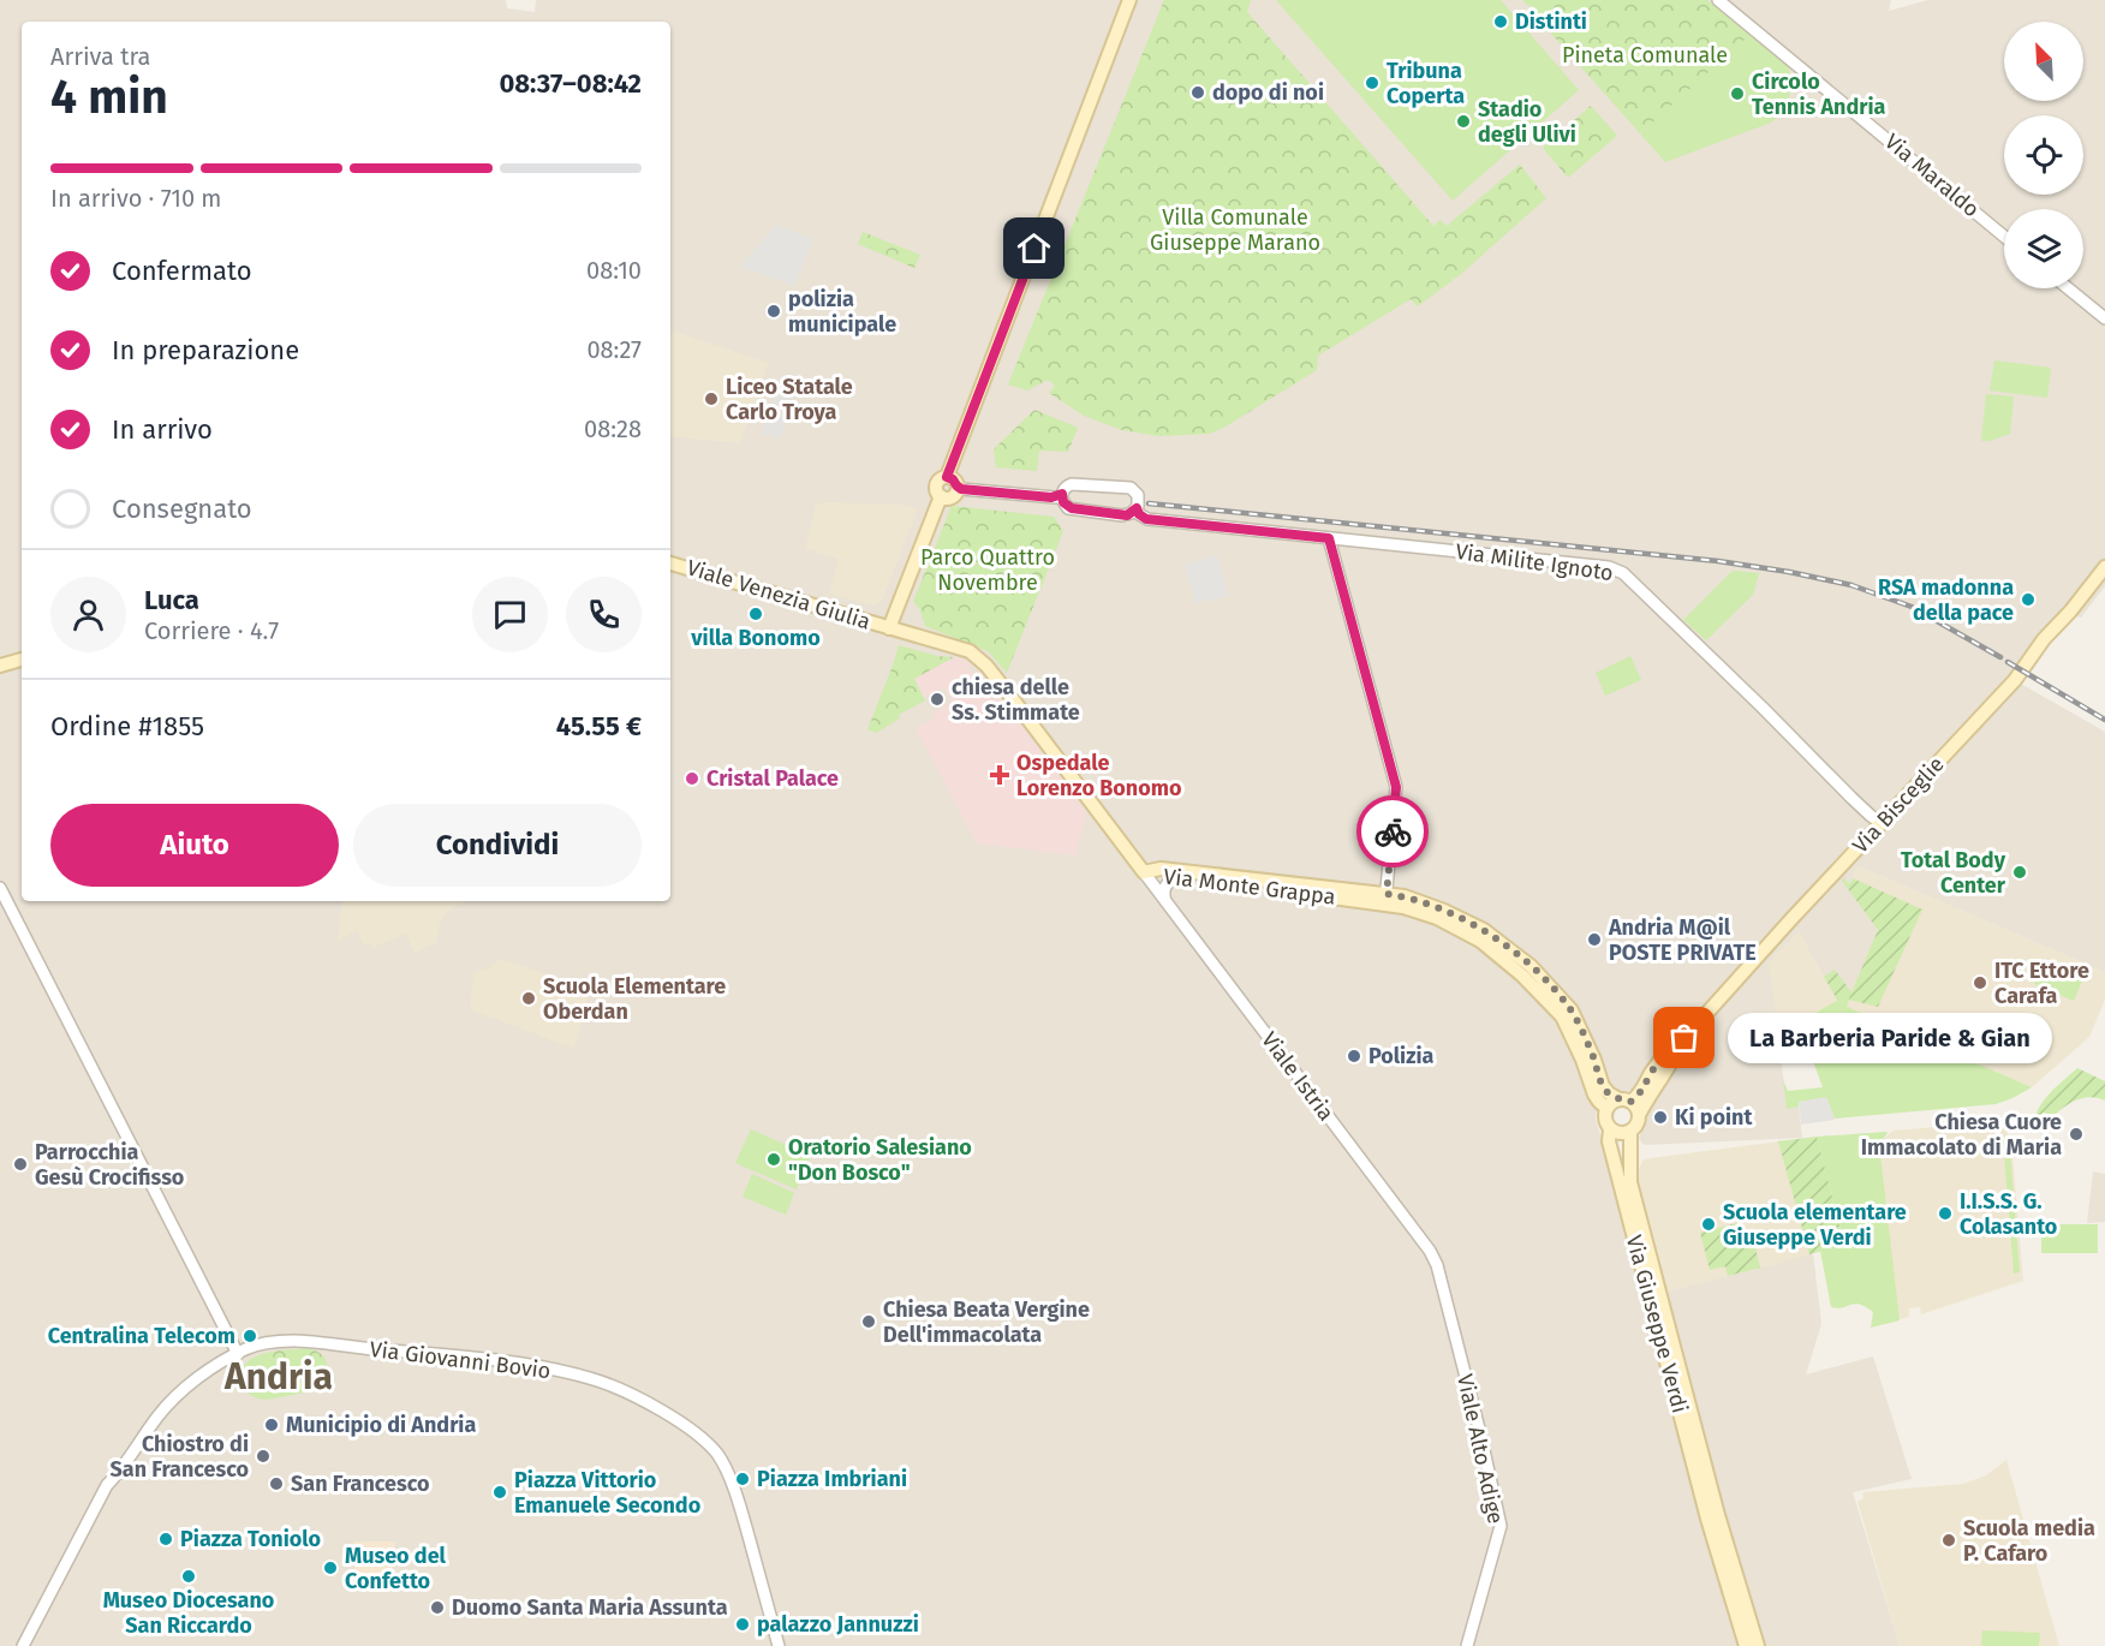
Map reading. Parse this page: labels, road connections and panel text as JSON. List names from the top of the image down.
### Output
{
  "streets": {
    "main road": [
      "Viale Venezia Giulia",
      "Via Bisceglie",
      "Via Monte Grappa",
      "Viale Istria",
      "Via Giuseppe Verdi"
    ],
    "street": [
      "Via Maraldo",
      "Via Milite Ignoto",
      "Via Giovanni Bovio",
      "Viale Alto Adige"
    ]
  },
  "crossings": [
    ["Via Milite Ignoto", "Via Bisceglie"],
    ["Viale Venezia Giulia", "Viale Istria"],
    ["Via Bisceglie", "Via Giuseppe Verdi"],
    ["Via Monte Grappa", "Viale Istria"],
    ["Via Monte Grappa", "Via Giuseppe Verdi"],
    ["Viale Istria", "Viale Alto Adige"]
  ],
  "districts": ["Andria"],
  "parks": ["Pineta Comunale", "Villa Comunale Giuseppe Marano", "Parco Quattro Novembre"],
  "places": {
    "other": [
      "Distinti",
      "Tribuna Coperta",
      "dopo di noi",
      "Circolo Tennis Andria",
      "Stadio degli Ulivi",
      "polizia municipale",
      "Liceo Statale Carlo Troya",
      "RSA madonna della pace",
      "villa Bonomo",
      "chiesa delle Ss. Stimmate",
      "Cristal Palace",
      "Total Body Center",
      "Andria M@il POSTE PRIVATE",
      "ITC Ettore Carafa",
      "Scuola Elementare Oberdan",
      "La Barberia Paride & Gian",
      "Polizia",
      "Ki point",
      "Chiesa Cuore Immacolato di Maria",
      "Oratorio Salesiano \"Don Bosco\"",
      "Parrocchia Gesù Crocifisso",
      "I.I.S.S. G. Colasanto",
      "Scuola elementare Giuseppe Verdi",
      "Chiesa Beata Vergine Dell'immacolata",
      "Centralina Telecom",
      "Municipio di Andria",
      "Chiostro di San Francesco",
      "Piazza Imbriani",
      "San Francesco",
      "Piazza Vittorio Emanuele Secondo",
      "Piazza Toniolo",
      "Scuola media P. Cafaro",
      "Museo del Confetto",
      "Museo Diocesano San Riccardo",
      "Duomo Santa Maria Assunta",
      "palazzo Jannuzzi"
    ],
    "health": ["Ospedale Lorenzo Bonomo"]
  },
  "north": "top left",
  "page": {
    "heading": ["4 min", "Arriva tra", "08:37–08:42"],
    "panel": [
      "Luca",
      "Corriere · 4.7",
      "Ordine #1855",
      "45.55 €"
    ],
    "bar": "In arrivo · 710 m",
    "list": [
      ["Confermato", "08:10"],
      ["In preparazione", "08:27"],
      ["In arrivo", "08:28"],
      "Consegnato"
    ],
    "buttons": ["Aiuto", "Condividi"],
    "bubble": "La Barberia Paride & Gian"
  }
}
